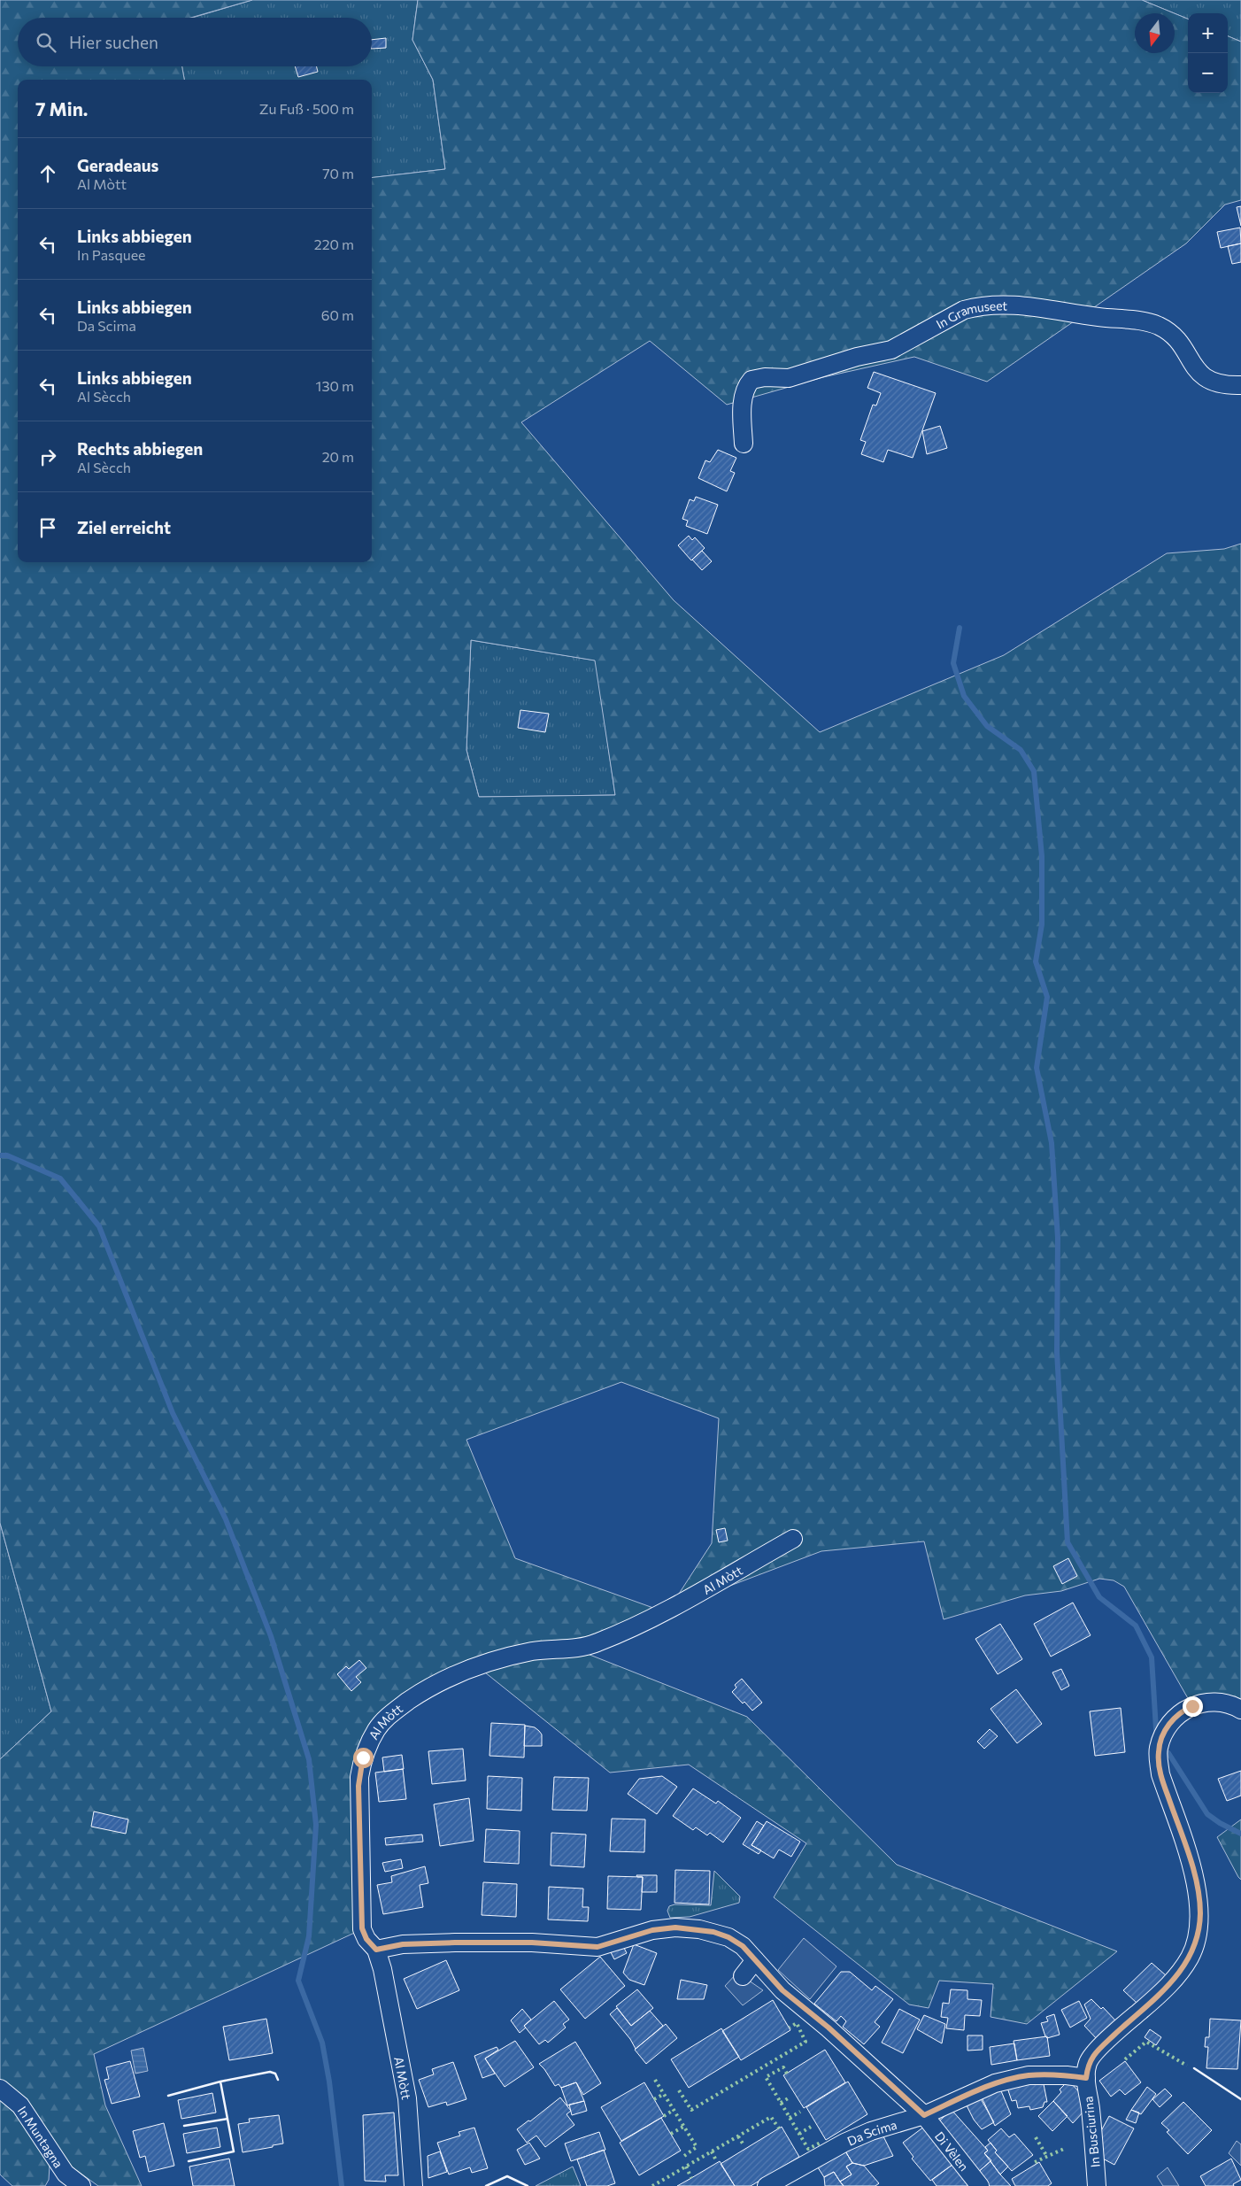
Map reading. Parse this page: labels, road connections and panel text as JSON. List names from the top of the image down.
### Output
{
  "streets": {
    "street": [
      "In Gramuseet",
      "Al Mòtt",
      "In Busciurina",
      "Da Scima",
      "In Muntagna",
      "Di Vèlen"
    ]
  },
  "crossings": [
    ["Al Mòtt", "Di Vèlen"],
    ["In Busciurina", "Da Scima"],
    ["Da Scima", "Di Vèlen"]
  ],
  "north": "bottom",
  "page": {
    "map_buttons": ["+", "−"],
    "search": "Hier suchen",
    "heading": ["7 Min.", "Zu Fuß · 500 m"],
    "list": [
      ["Geradeaus", "Al Mòtt", "70 m"],
      ["Links abbiegen", "In Pasquee", "220 m"],
      ["Links abbiegen", "Da Scima", "60 m"],
      ["Links abbiegen", "Al Sècch", "130 m"],
      ["Rechts abbiegen", "Al Sècch", "20 m"],
      "Ziel erreicht"
    ]
  }
}
